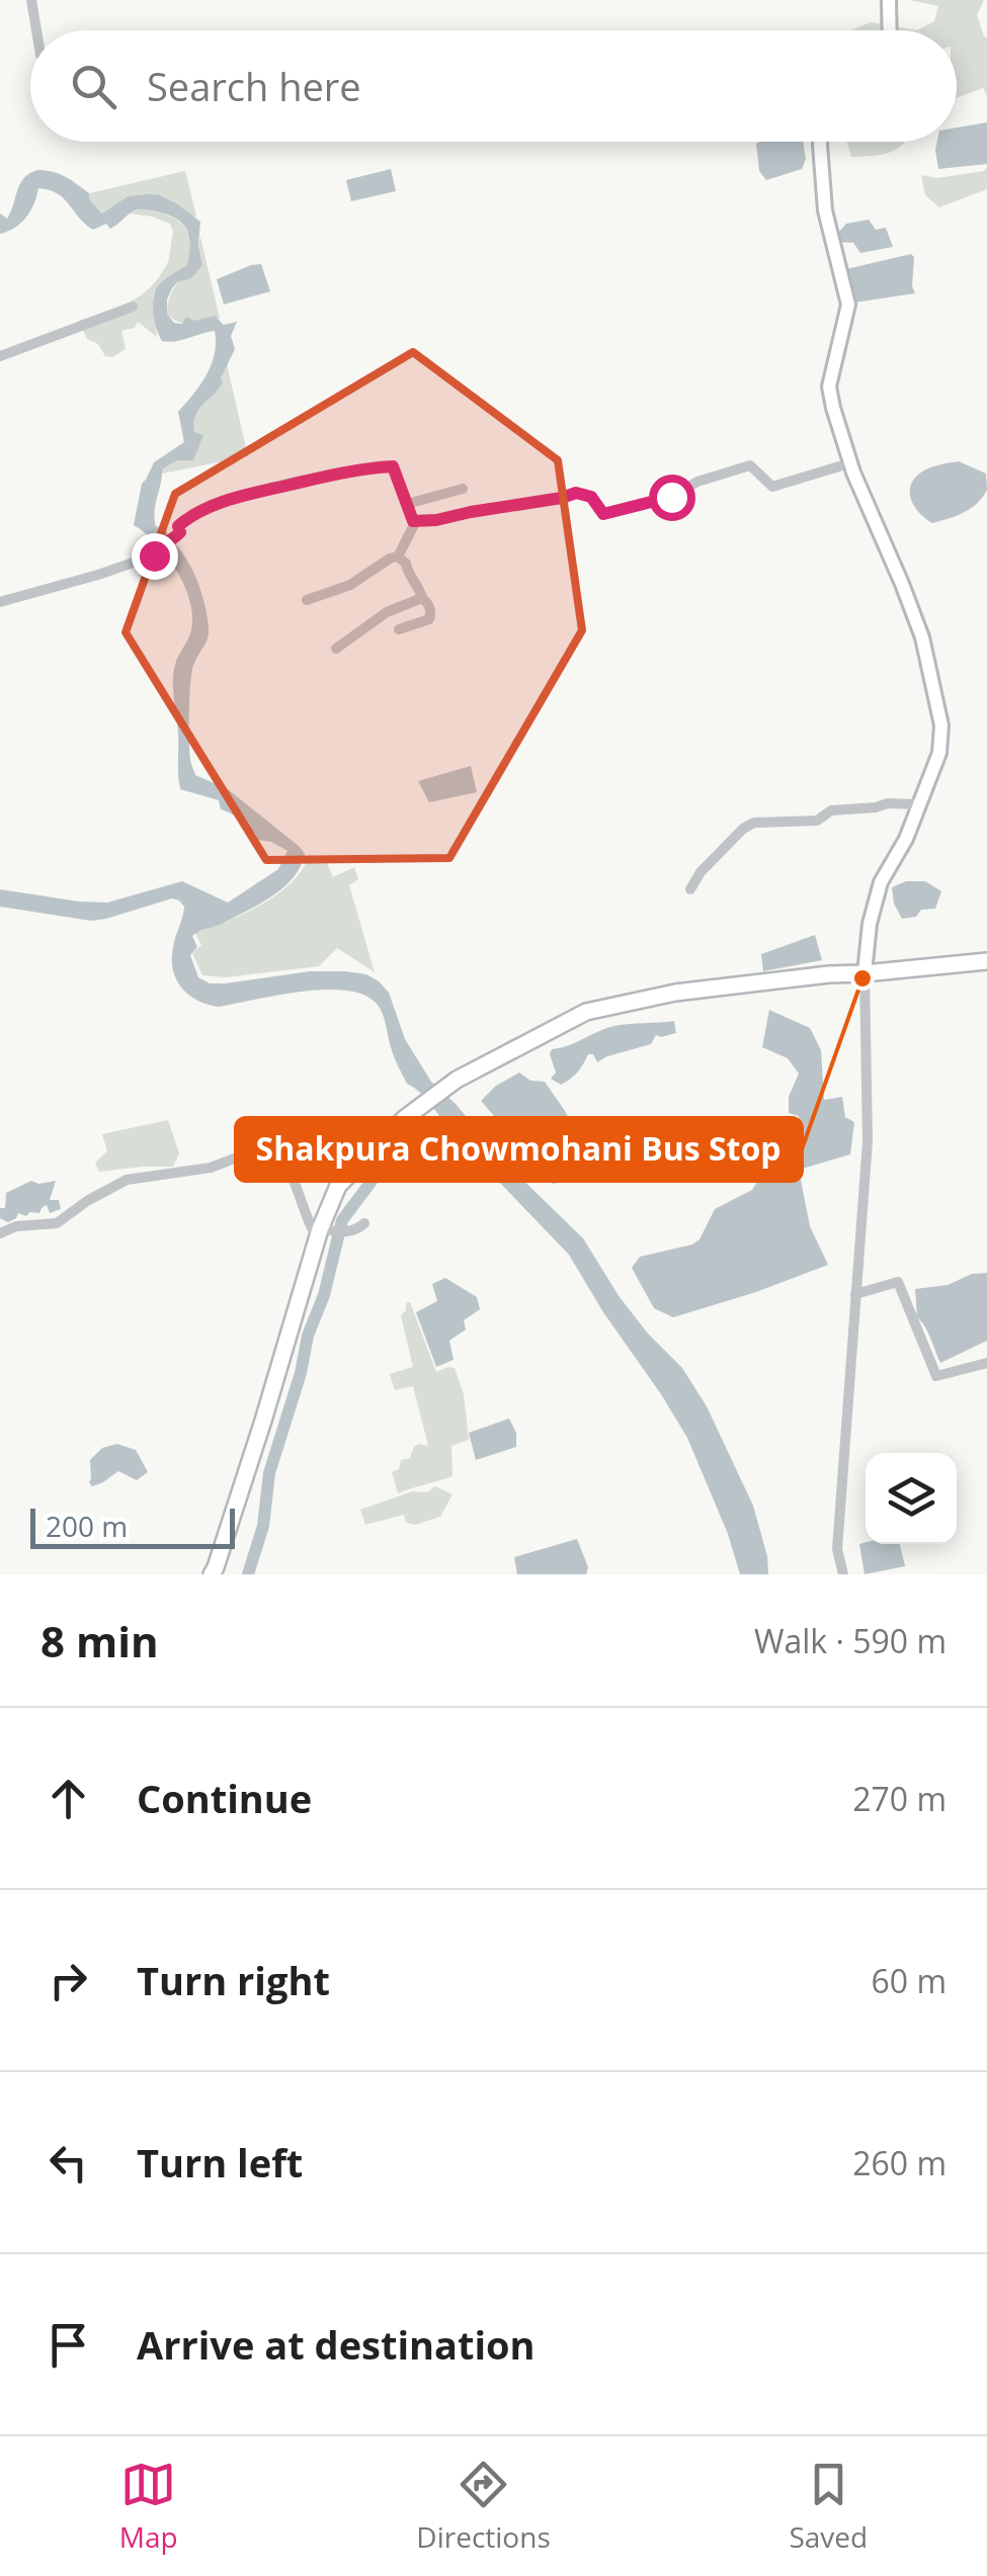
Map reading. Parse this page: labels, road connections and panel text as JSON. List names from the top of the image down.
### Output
{
  "places": ["Shakpura Chowmohani Bus Stop"],
  "scale_bar": "200 m",
  "page": {
    "search": "Search here",
    "scale": "200 m",
    "heading": ["8 min", "Walk · 590 m"],
    "list": [
      ["Continue", "270 m"],
      ["Turn right", "60 m"],
      ["Turn left", "260 m"],
      "Arrive at destination"
    ],
    "nav": ["Map", "Directions", "Saved"]
  }
}
